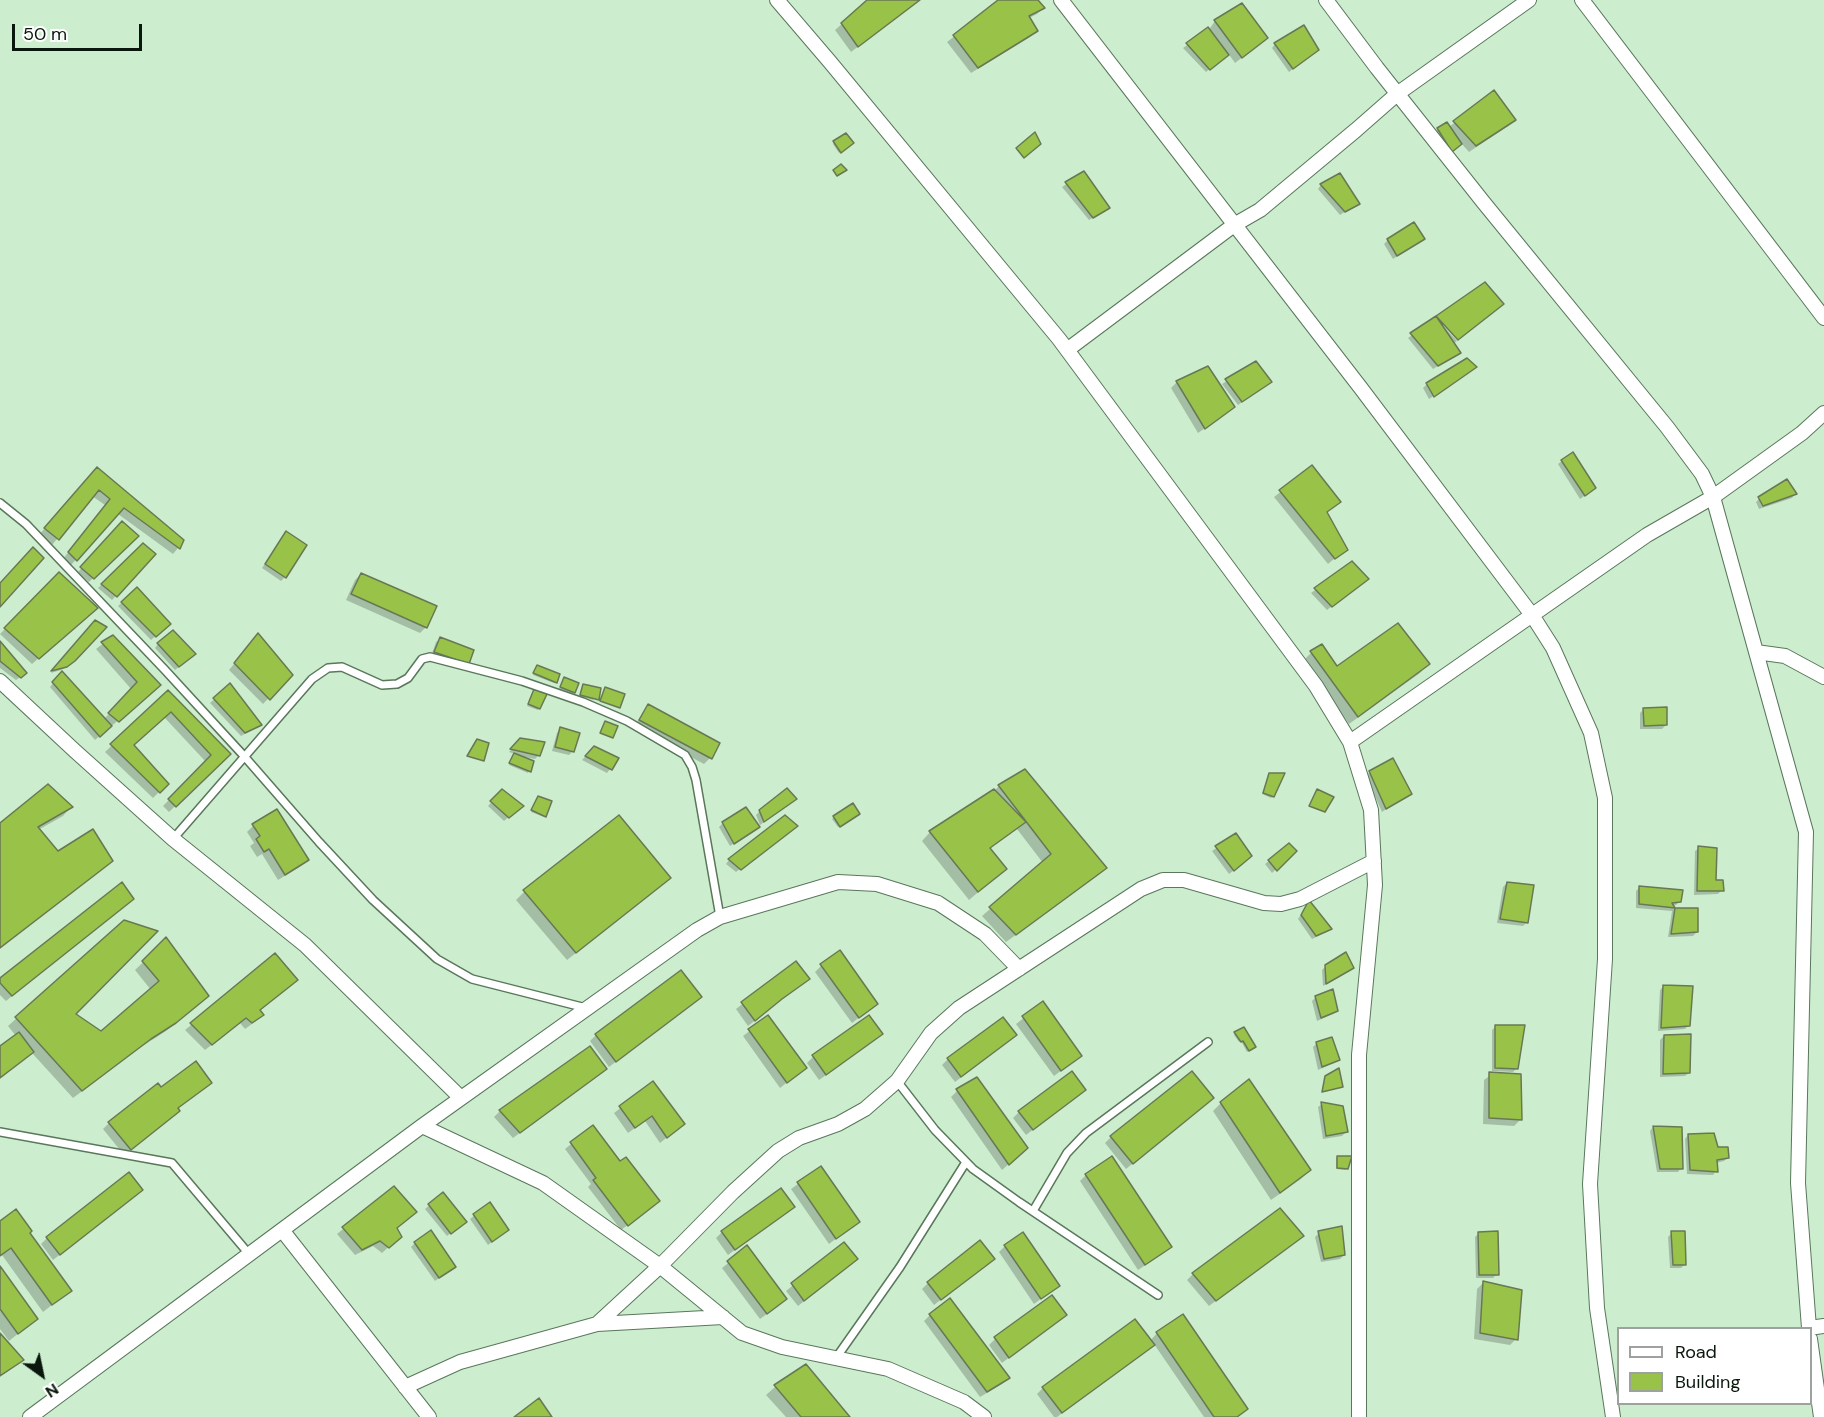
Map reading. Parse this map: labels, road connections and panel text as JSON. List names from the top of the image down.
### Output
{
  "legend": ["Road", "Building"],
  "scale_bar": "50 m",
  "north": "bottom right"
}
